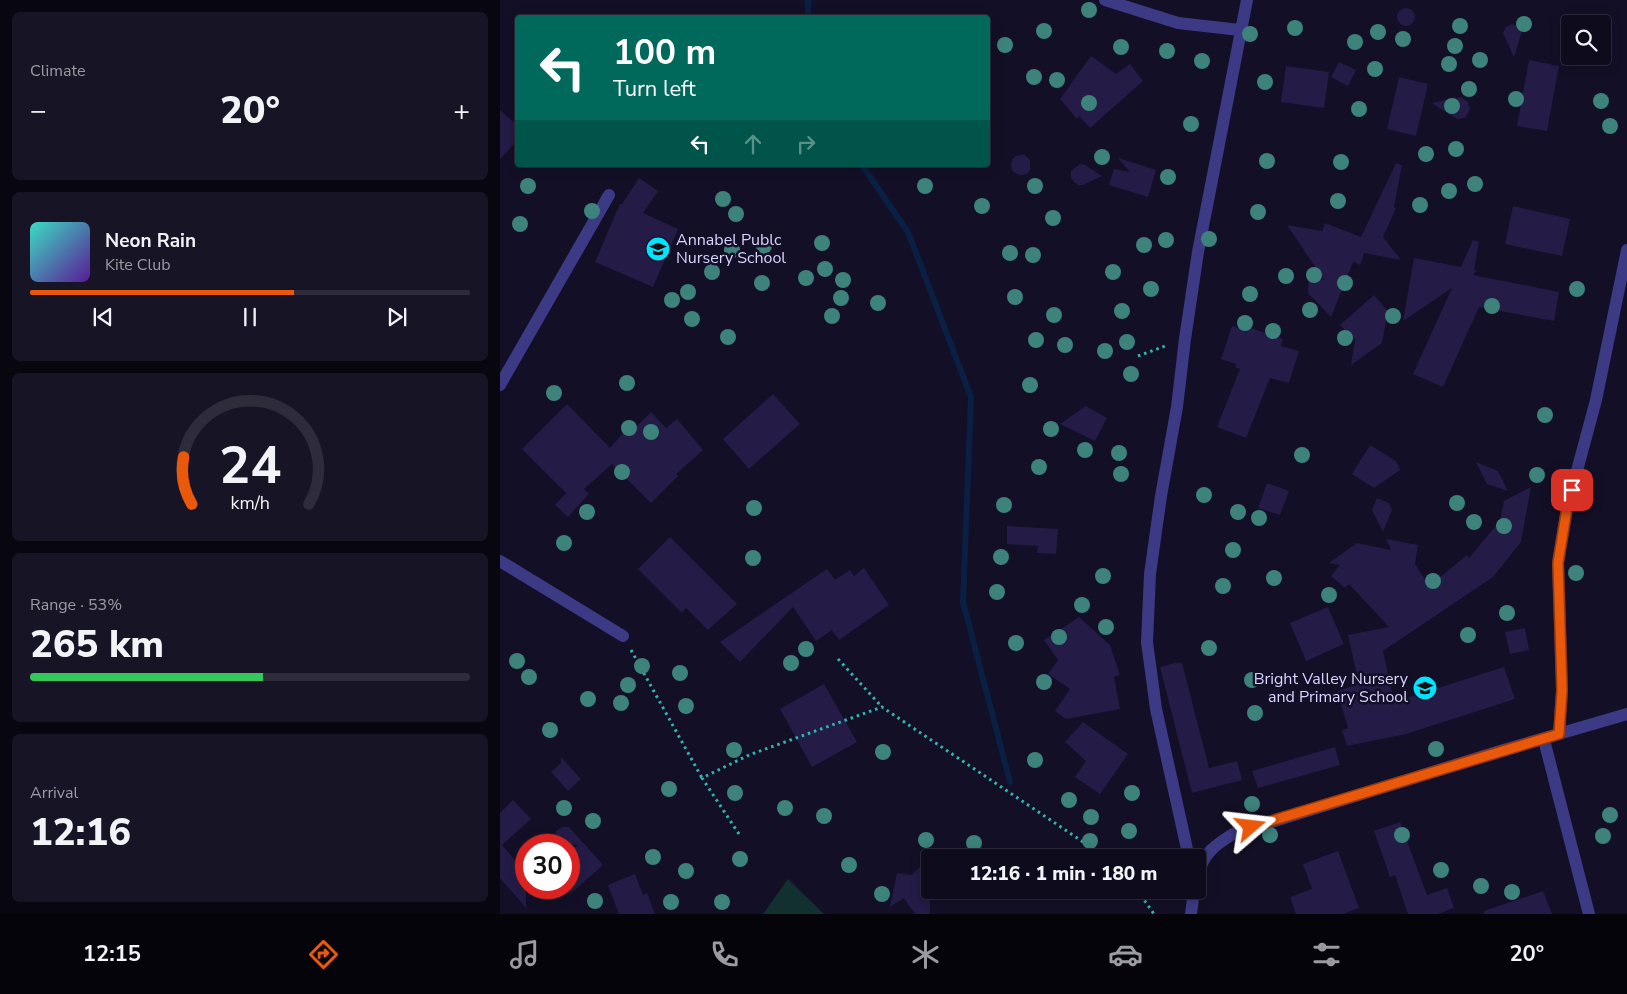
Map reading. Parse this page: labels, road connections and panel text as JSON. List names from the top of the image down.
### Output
{
  "places": {
    "school or university": ["Annabel Publc Nursery School", "Bright Valley Nursery and Primary School"]
  },
  "page": {
    "tile": [
      "Climate",
      ["Range · 53%", "265 km"],
      ["Arrival", "12:16"]
    ],
    "turn": ["100 m", "Turn left"],
    "heat": ["−", "20°", "+"],
    "song": ["Neon Rain", "Kite Club"],
    "limit": "30",
    "trip": "12:16 · 1 min · 180 m",
    "tabs": ["12:15", "20°"],
    "gauge": ["24", "km/h"]
  }
}
